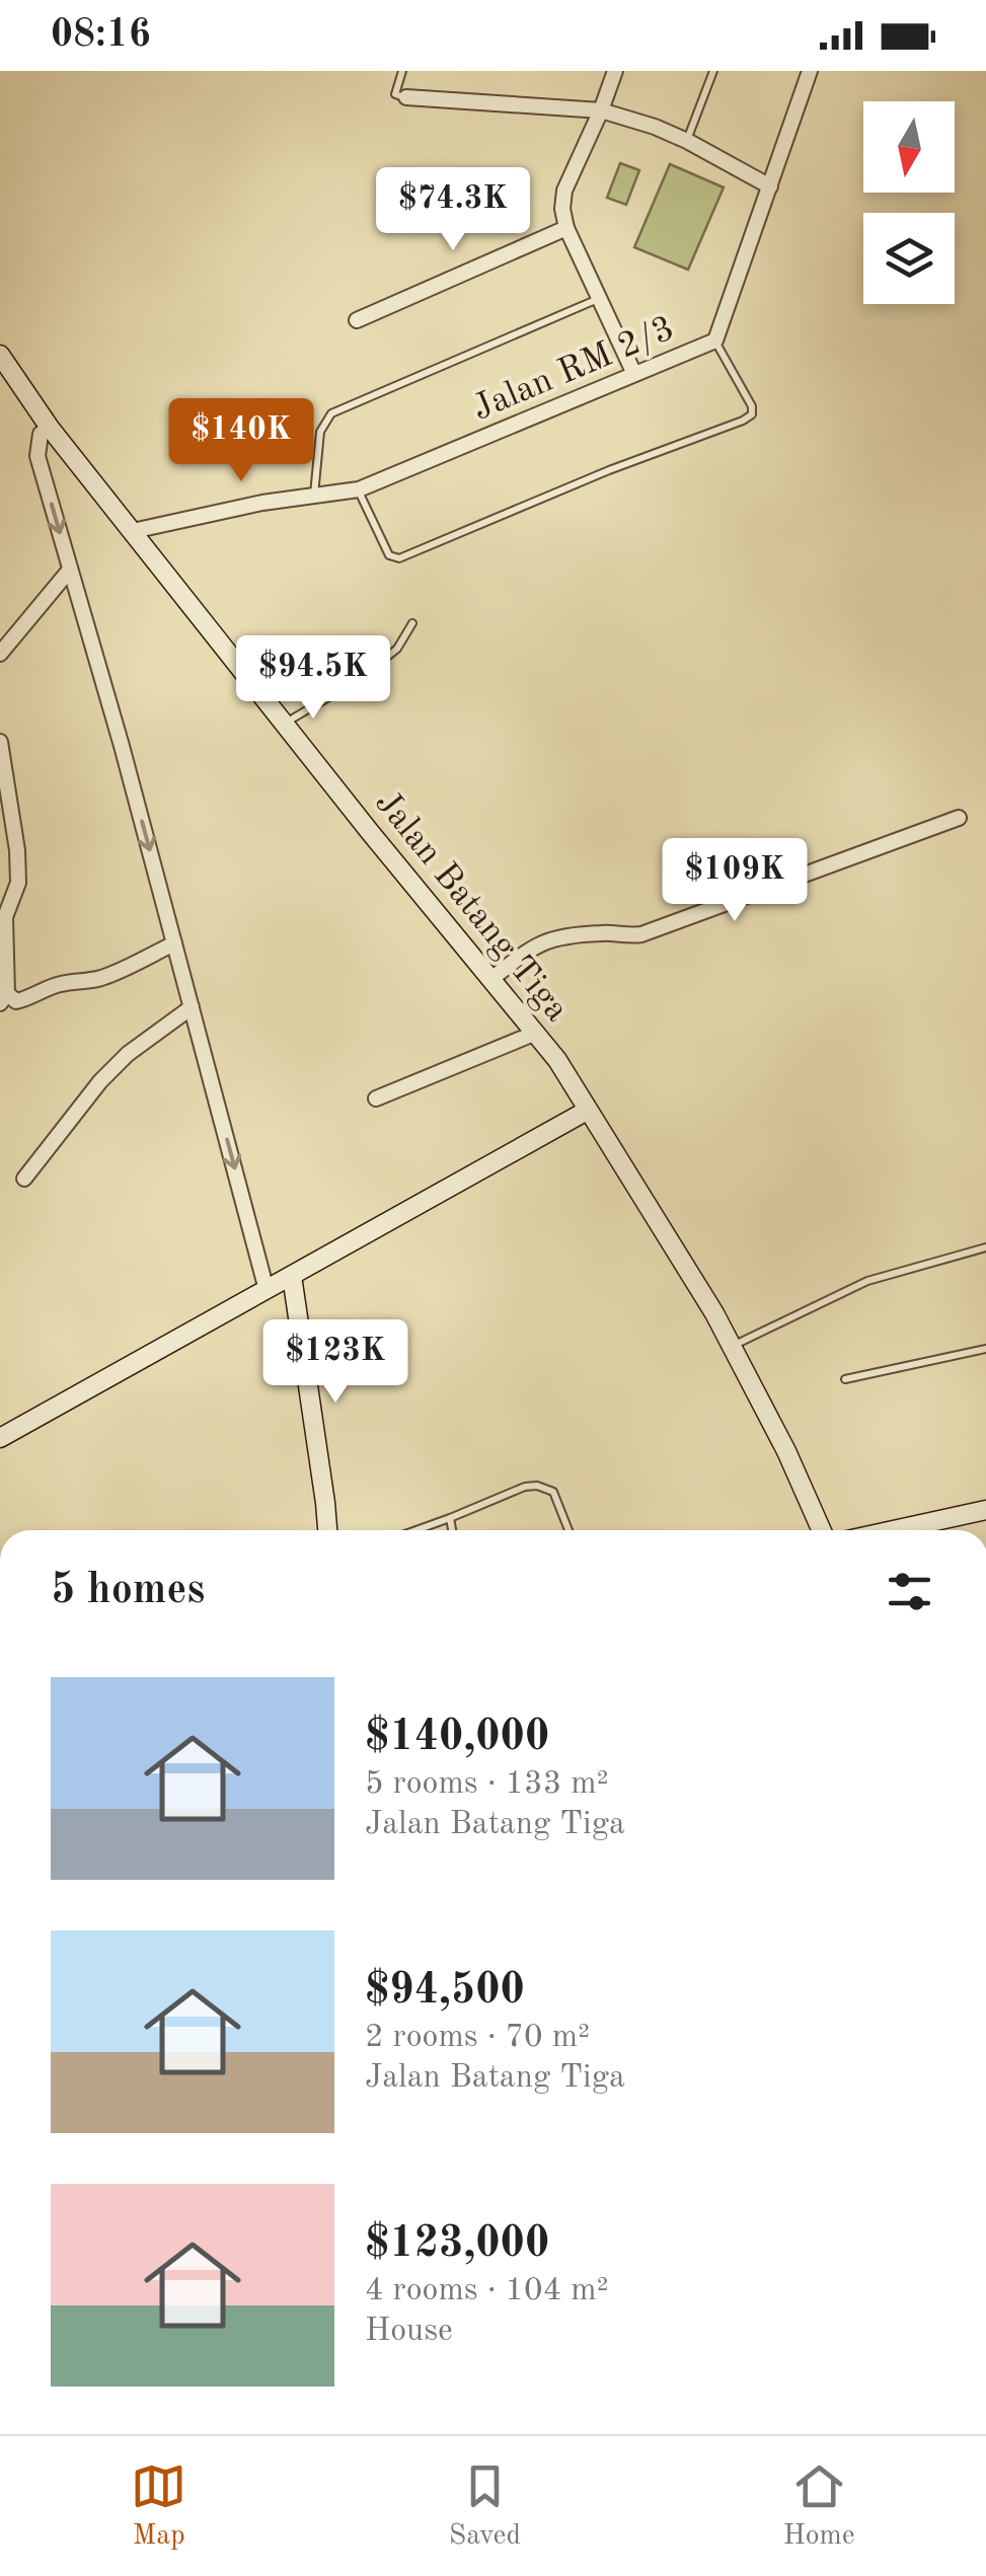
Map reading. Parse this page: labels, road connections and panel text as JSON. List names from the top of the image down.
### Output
{
  "streets": {
    "main road": ["Jalan Batang Tiga"],
    "street": ["Jalan RM 2/3"]
  },
  "crossings": [
    ["Jalan RM 2/3", "Jalan Batang Tiga"]
  ],
  "north": "bottom",
  "page": {
    "status": "08:16",
    "price": [
      "$74.3K",
      "$140K",
      "$94.5K",
      "$109K",
      "$123K"
    ],
    "heading": "5 homes",
    "list": [
      {
        "name": "$140,000",
        "note": "5 rooms · 133 m² · Jalan Batang Tiga"
      },
      {
        "name": "$94,500",
        "note": "2 rooms · 70 m² · Jalan Batang Tiga"
      },
      {
        "name": "$123,000",
        "note": "4 rooms · 104 m² · House"
      }
    ],
    "tabs": ["Map", "Saved", "Home"]
  }
}
